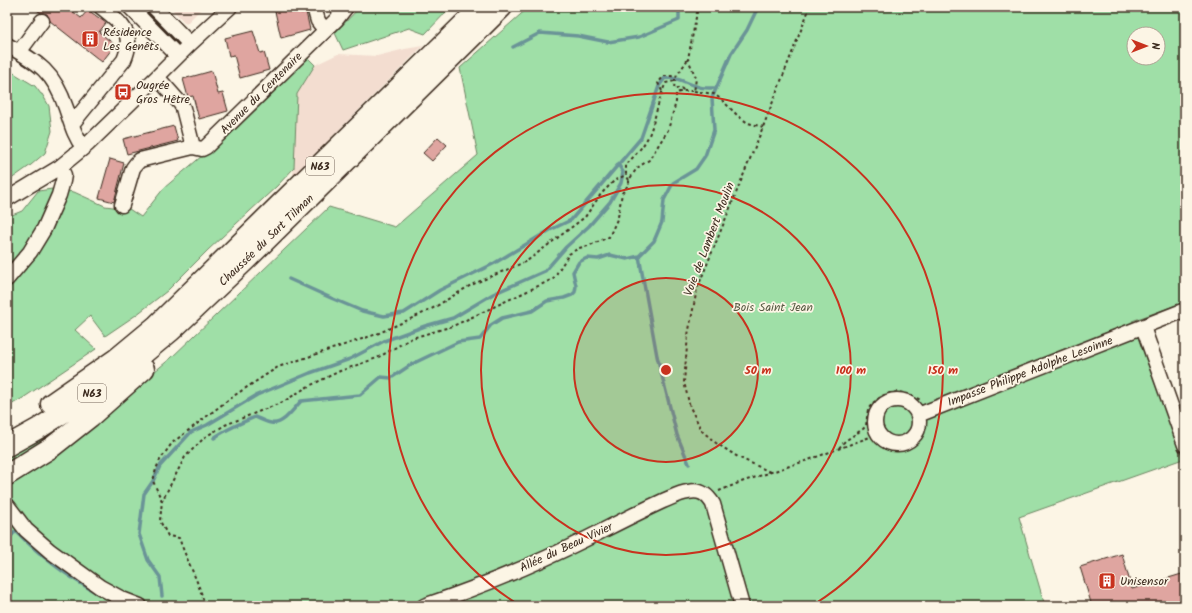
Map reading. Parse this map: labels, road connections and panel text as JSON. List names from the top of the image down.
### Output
{
  "streets": {
    "highway": ["N63", "Chaussée du Sart Tilman"],
    "street": ["Avenue du Centenaire", "Impasse Philippe Adolphe Lesoinne", "Allée du Beau Vivier"],
    "path": ["Voie de Lambert Moulin"]
  },
  "parks": ["Bois Saint Jean"],
  "places": {
    "building": ["Résidence Les Genêts", "Unisensor"],
    "bus stop": ["Ougrée Gros Hêtre"]
  },
  "north": "right",
  "rings": ["50 m", "100 m", "150 m"]
}
